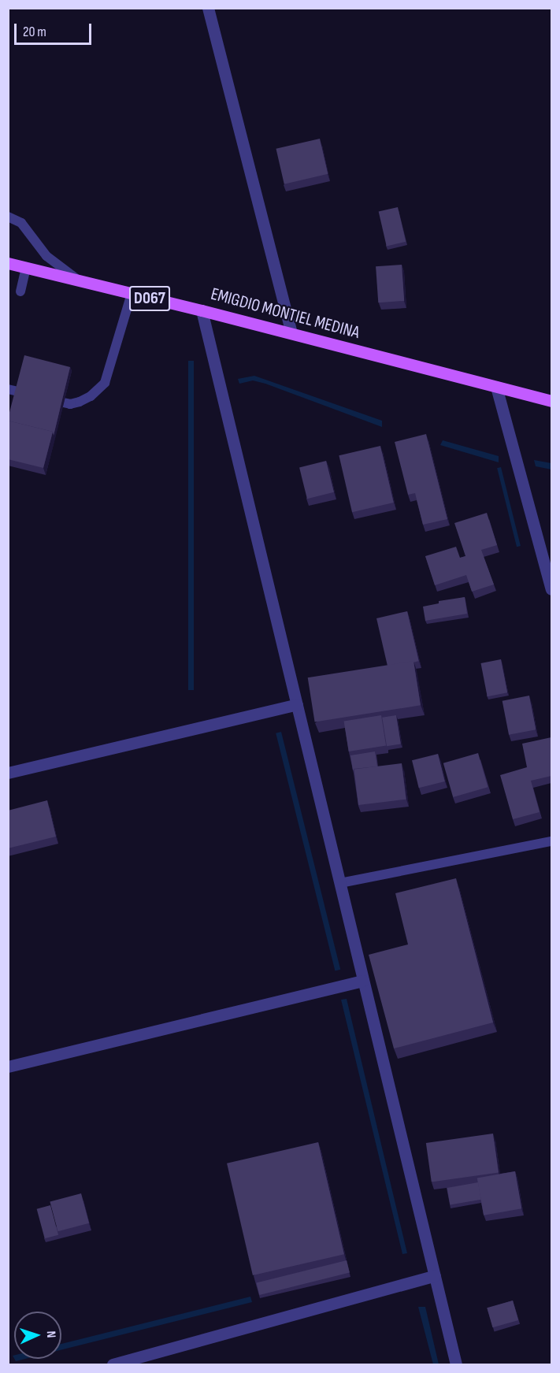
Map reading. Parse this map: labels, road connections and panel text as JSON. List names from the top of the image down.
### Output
{
  "streets": {
    "main road": ["D067", "EMIGDIO MONTIEL MEDINA"]
  },
  "scale_bar": "20 m",
  "north": "right"
}
